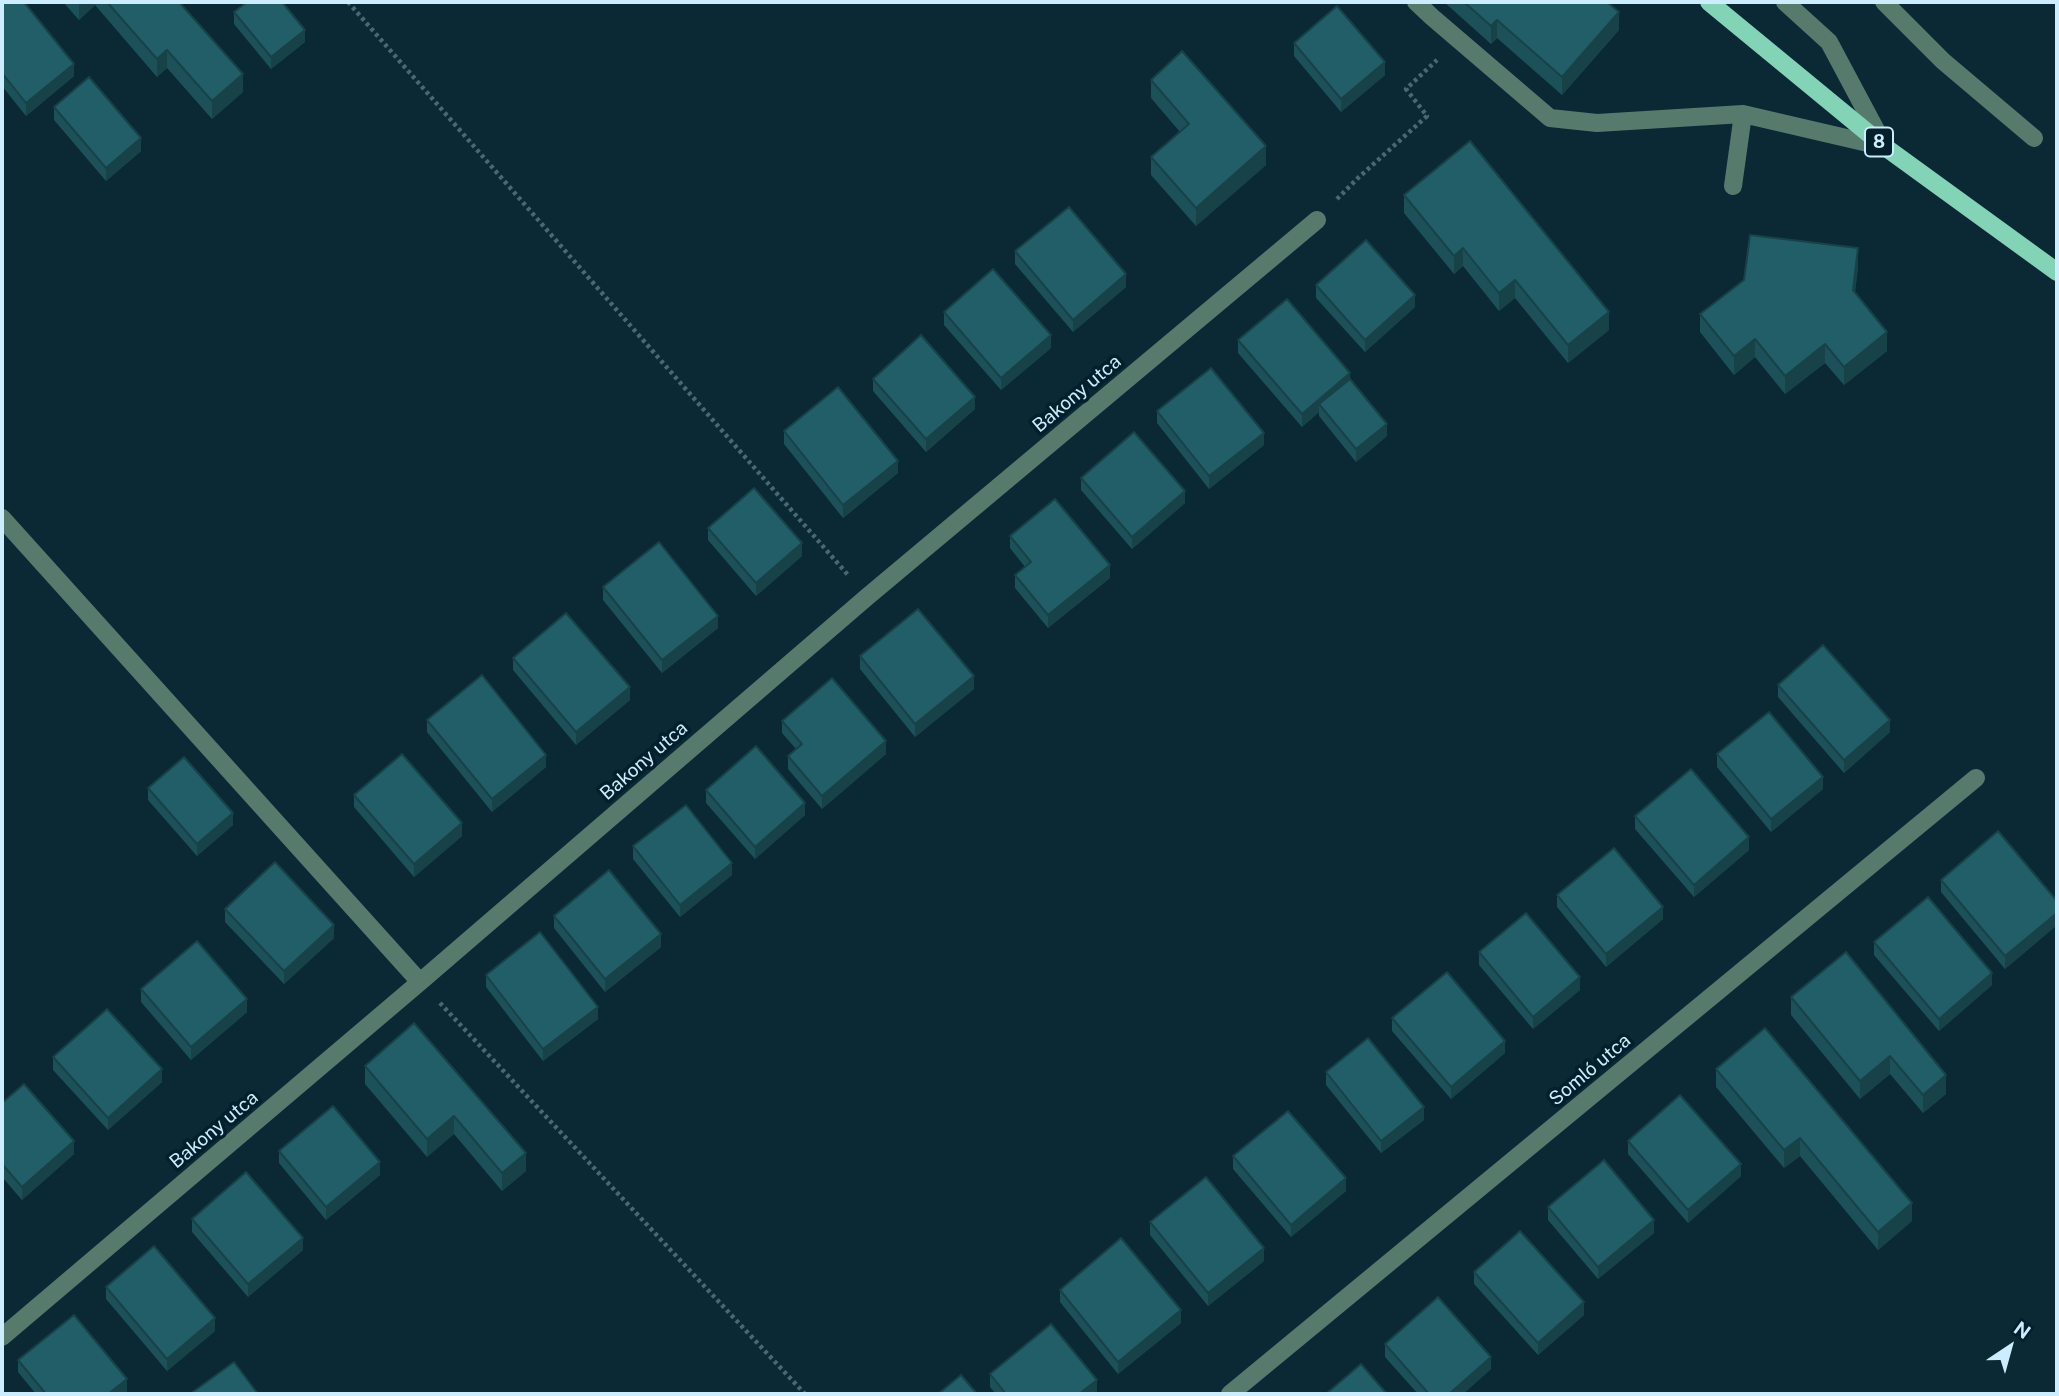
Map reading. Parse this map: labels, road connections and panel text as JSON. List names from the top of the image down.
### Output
{
  "streets": {
    "main road": ["8"],
    "street": ["Bakony utca", "Somló utca"]
  },
  "north": "top right"
}
